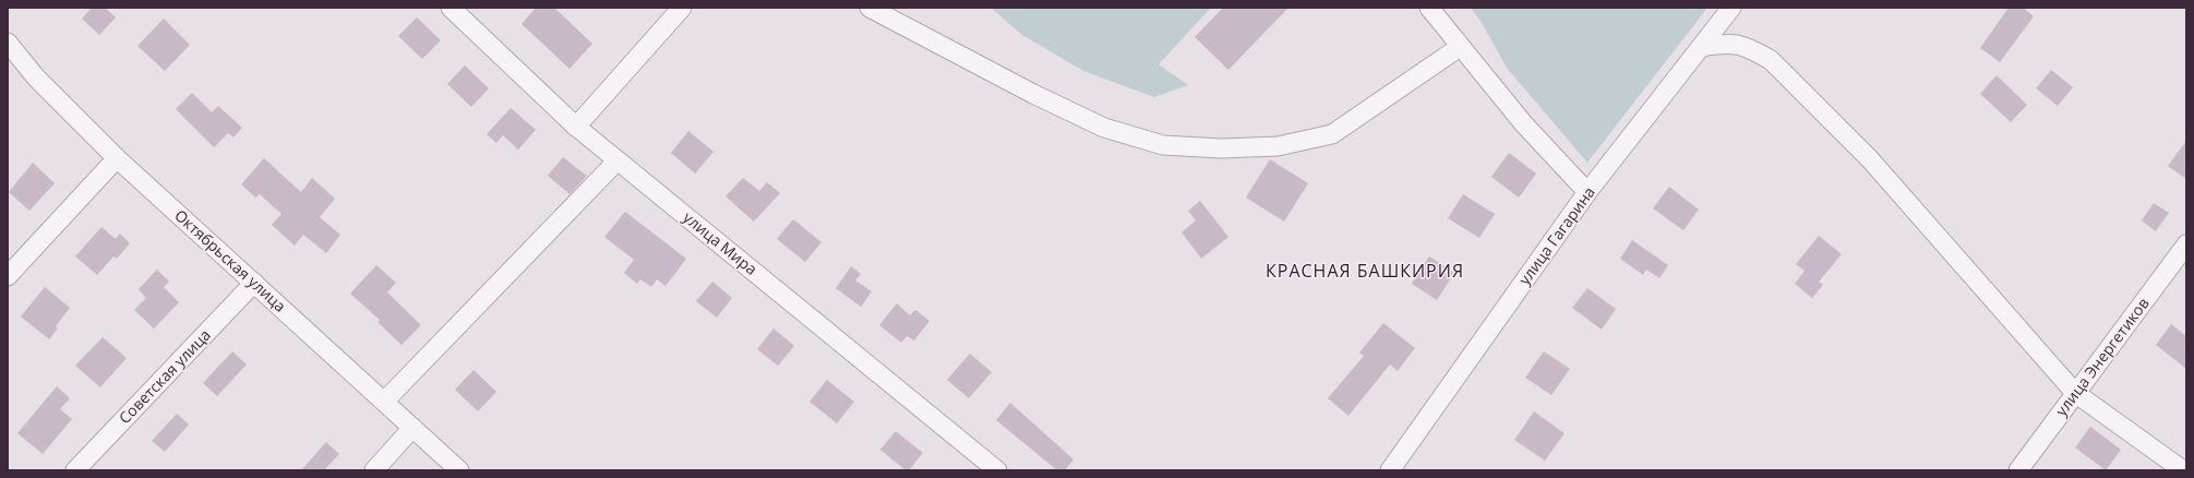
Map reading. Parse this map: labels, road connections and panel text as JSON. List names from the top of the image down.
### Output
{
  "streets": {
    "street": [
      "улица Гагарина",
      "улица Мира",
      "Октябрьская улица",
      "улица Энергетиков",
      "Советская улица"
    ]
  },
  "crossings": [
    ["Октябрьская улица", "Советская улица"]
  ],
  "districts": ["КРАСНАЯ БАШКИРИЯ"]
}
